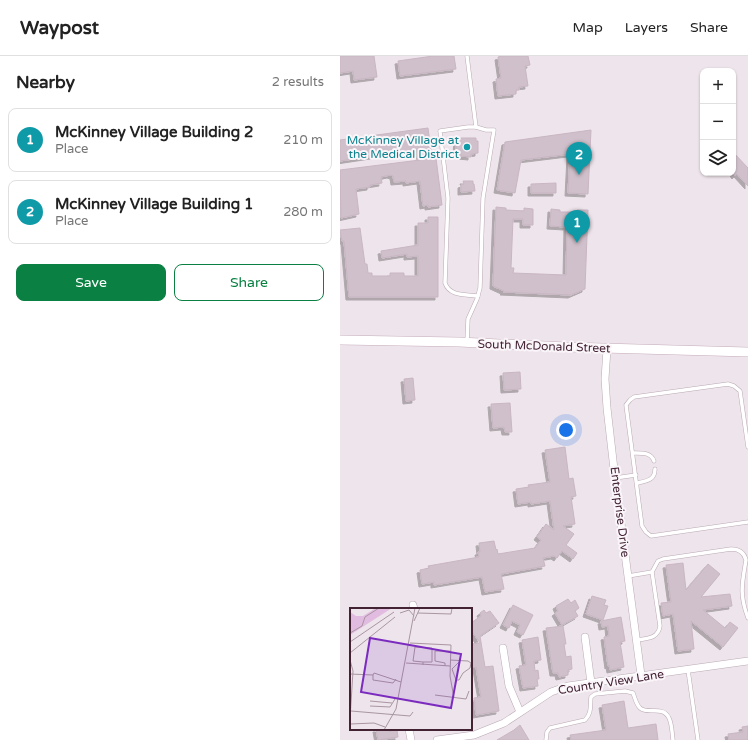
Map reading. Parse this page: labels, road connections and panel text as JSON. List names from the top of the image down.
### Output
{
  "streets": {
    "main road": ["South McDonald Street"],
    "street": ["Enterprise Drive", "Country View Lane"]
  },
  "crossings": [
    ["South McDonald Street", "Enterprise Drive"],
    ["Enterprise Drive", "Country View Lane"]
  ],
  "places": ["McKinney Village at the Medical District"],
  "page": {
    "header": "Waypost",
    "nav": ["Map", "Layers", "Share"],
    "heading": ["Nearby", "2 results"],
    "map_buttons": ["+", "−"],
    "list": [
      {
        "mark": "1",
        "name": "McKinney Village Building 2",
        "note": "Place",
        "value": "210 m"
      },
      {
        "mark": "2",
        "name": "McKinney Village Building 1",
        "note": "Place",
        "value": "280 m"
      }
    ],
    "pins": ["2", "1"],
    "buttons": ["Save", "Share"]
  }
}
